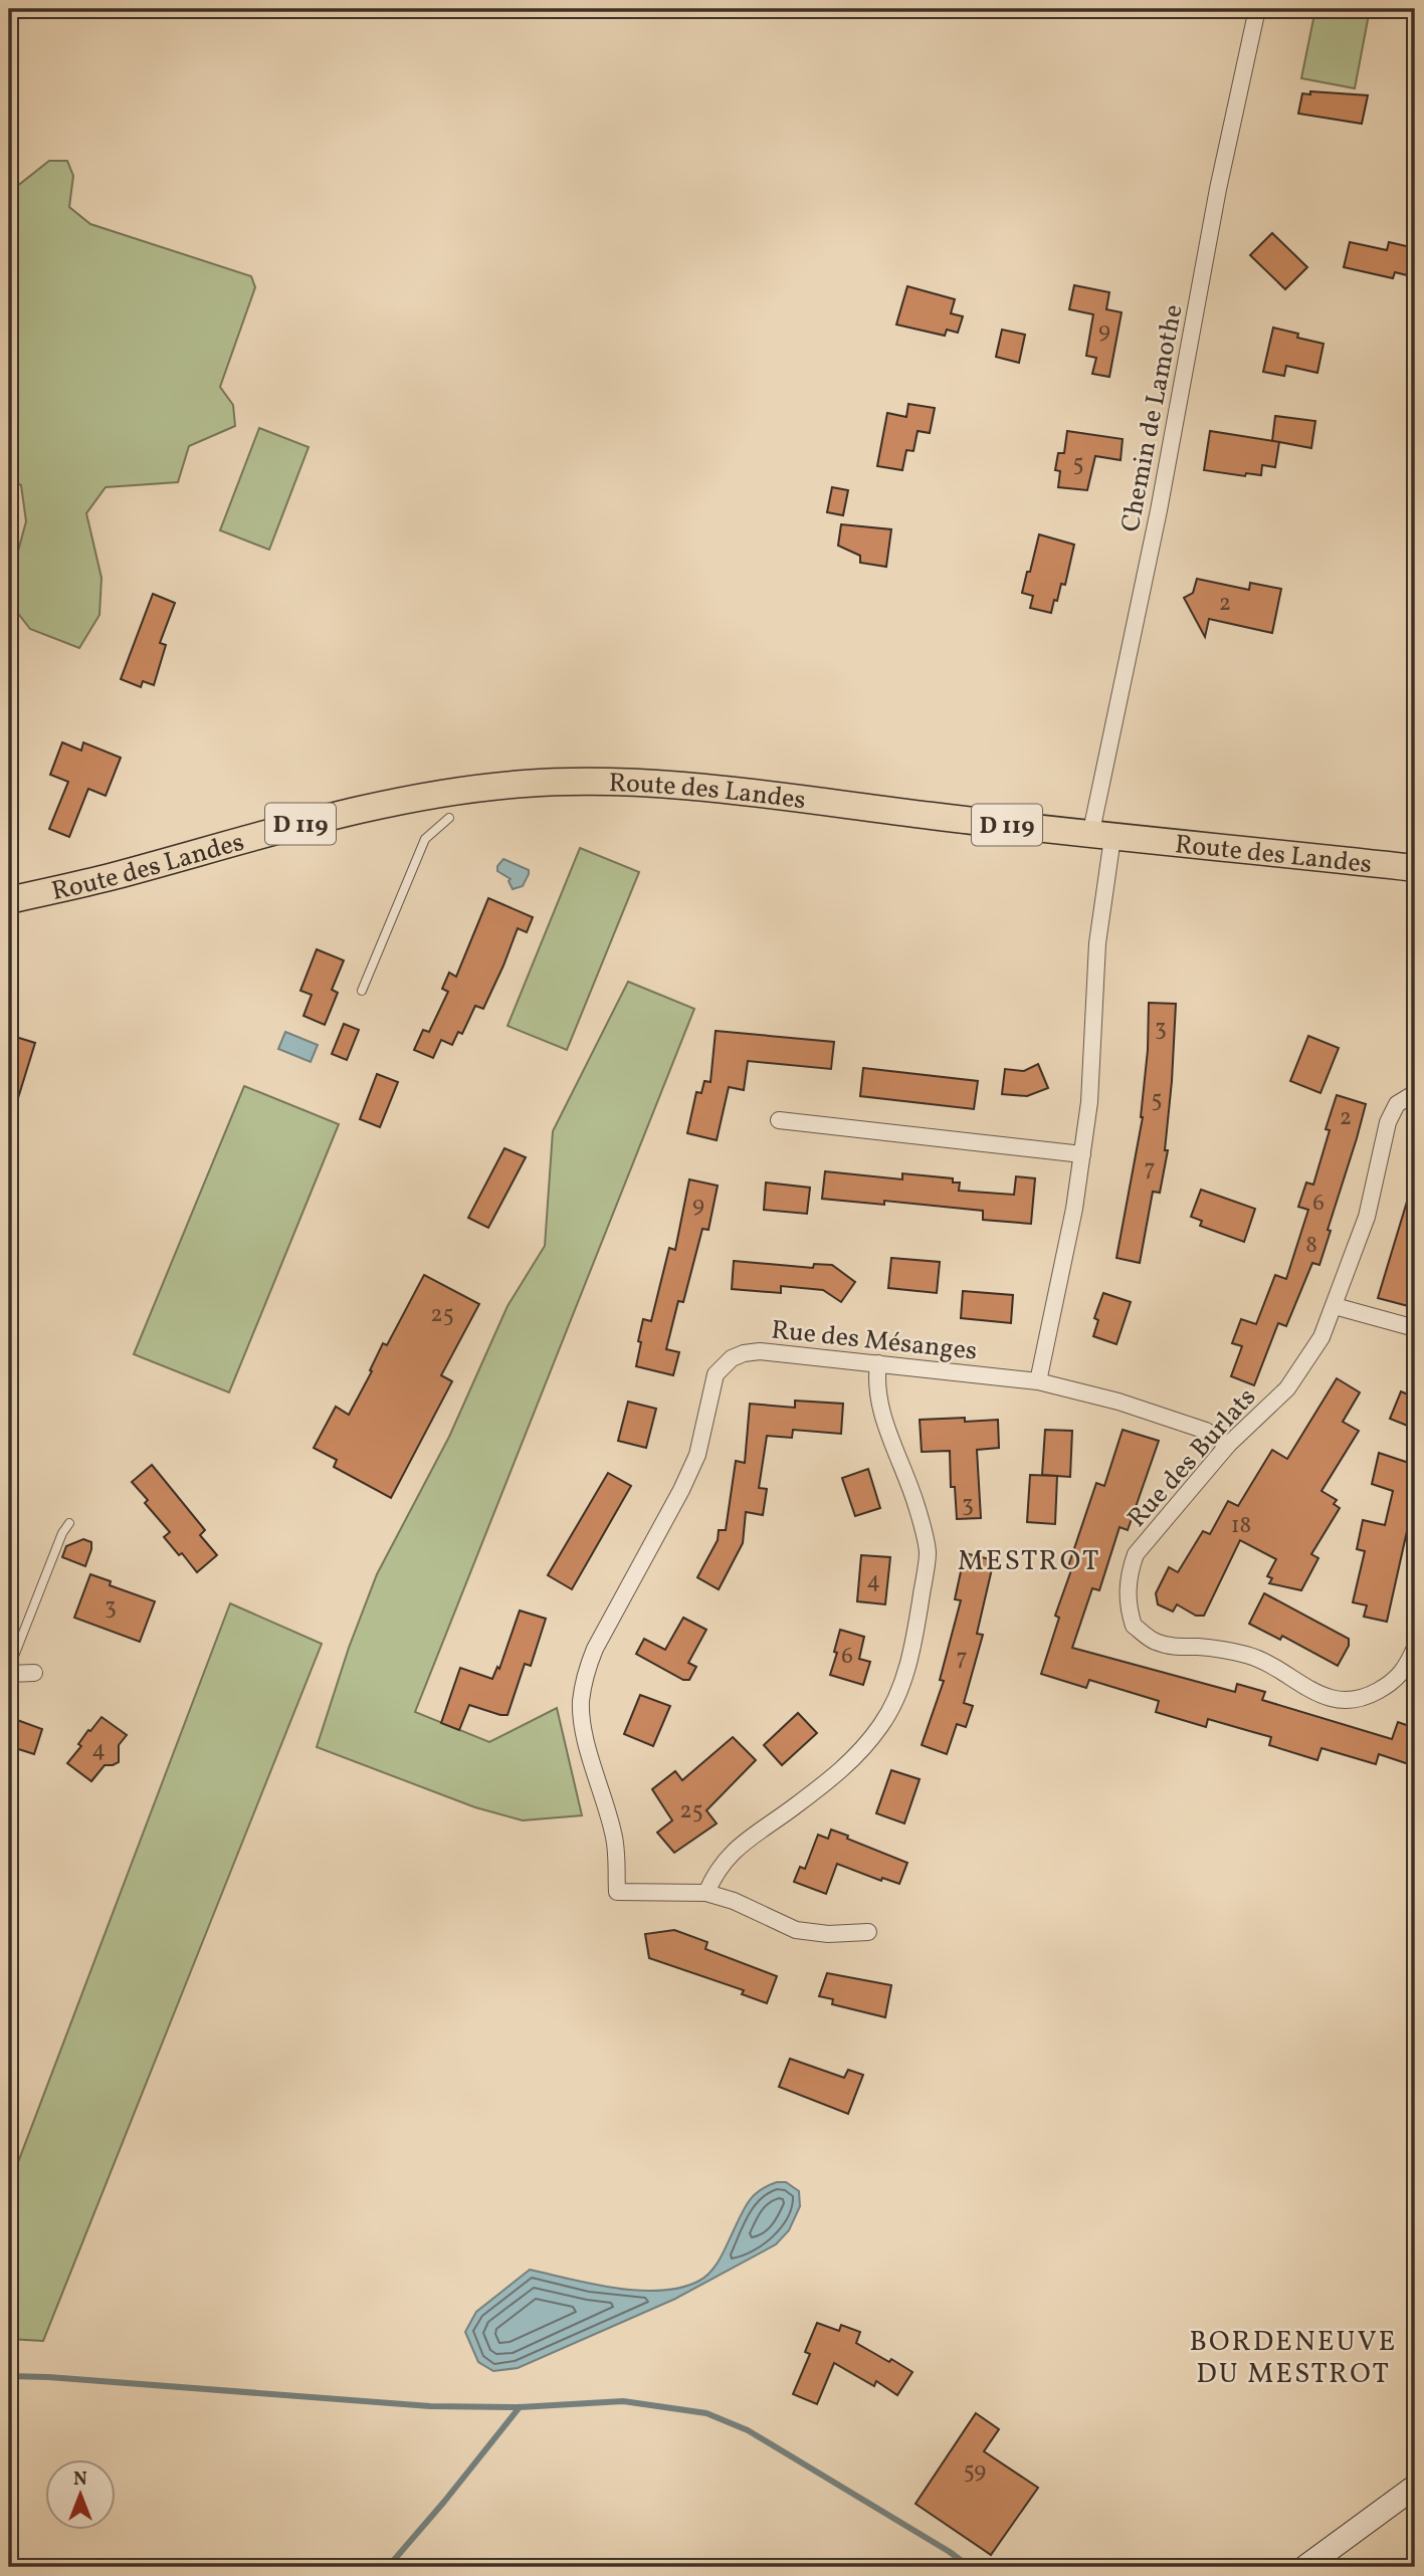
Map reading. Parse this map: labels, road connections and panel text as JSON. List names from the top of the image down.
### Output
{
  "streets": {
    "main road": ["Route des Landes", "D 119"],
    "street": ["Chemin de Lamothe", "Rue des Mésanges", "Rue des Burlats"]
  },
  "crossings": [
    ["Chemin de Lamothe", "Route des Landes"],
    ["Rue des Mésanges", "Rue des Burlats"]
  ],
  "districts": ["MESTROT", "BORDENEUVE DU MESTROT"],
  "house_numbers": [
    "9",
    "5",
    "2",
    "3",
    "5",
    "2",
    "7",
    "6",
    "9",
    "8",
    "25",
    "3",
    "18",
    "4",
    "3",
    "6",
    "7",
    "4",
    "25",
    "59"
  ],
  "north": "top"
}
